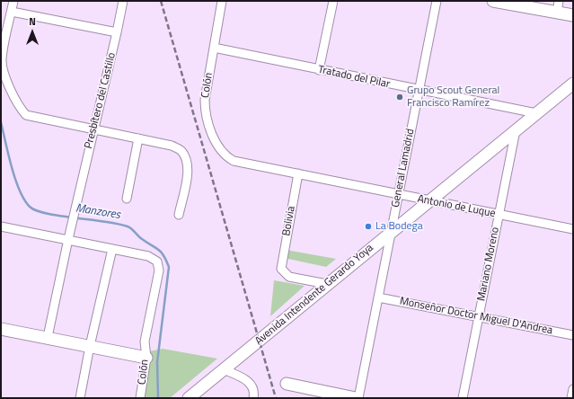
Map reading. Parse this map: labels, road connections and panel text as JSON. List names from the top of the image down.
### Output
{
  "streets": {
    "main road": ["Avenida Intendente Gerardo Yoya"],
    "street": [
      "Tratado del Pilar",
      "Colón",
      "Presbítero del Castillo",
      "General Lamadrid",
      "Antonio de Luque",
      "Bolivia",
      "Mariano Moreno",
      "Monseñor Doctor Miguel D'Andrea"
    ]
  },
  "crossings": [
    ["Tratado del Pilar", "Colón"],
    ["Tratado del Pilar", "General Lamadrid"],
    ["Tratado del Pilar", "Avenida Intendente Gerardo Yoya"],
    ["Colón", "Antonio de Luque"],
    ["General Lamadrid", "Antonio de Luque"],
    ["General Lamadrid", "Avenida Intendente Gerardo Yoya"],
    ["General Lamadrid", "Monseñor Doctor Miguel D'Andrea"],
    ["Antonio de Luque", "Bolivia"],
    ["Antonio de Luque", "Mariano Moreno"],
    ["Antonio de Luque", "Avenida Intendente Gerardo Yoya"],
    ["Bolivia", "Avenida Intendente Gerardo Yoya"],
    ["Mariano Moreno", "Avenida Intendente Gerardo Yoya"],
    ["Mariano Moreno", "Monseñor Doctor Miguel D'Andrea"]
  ],
  "water": ["Manzores"],
  "places": ["Grupo Scout General Francisco Ramírez", "La Bodega"],
  "north": "top"
}
